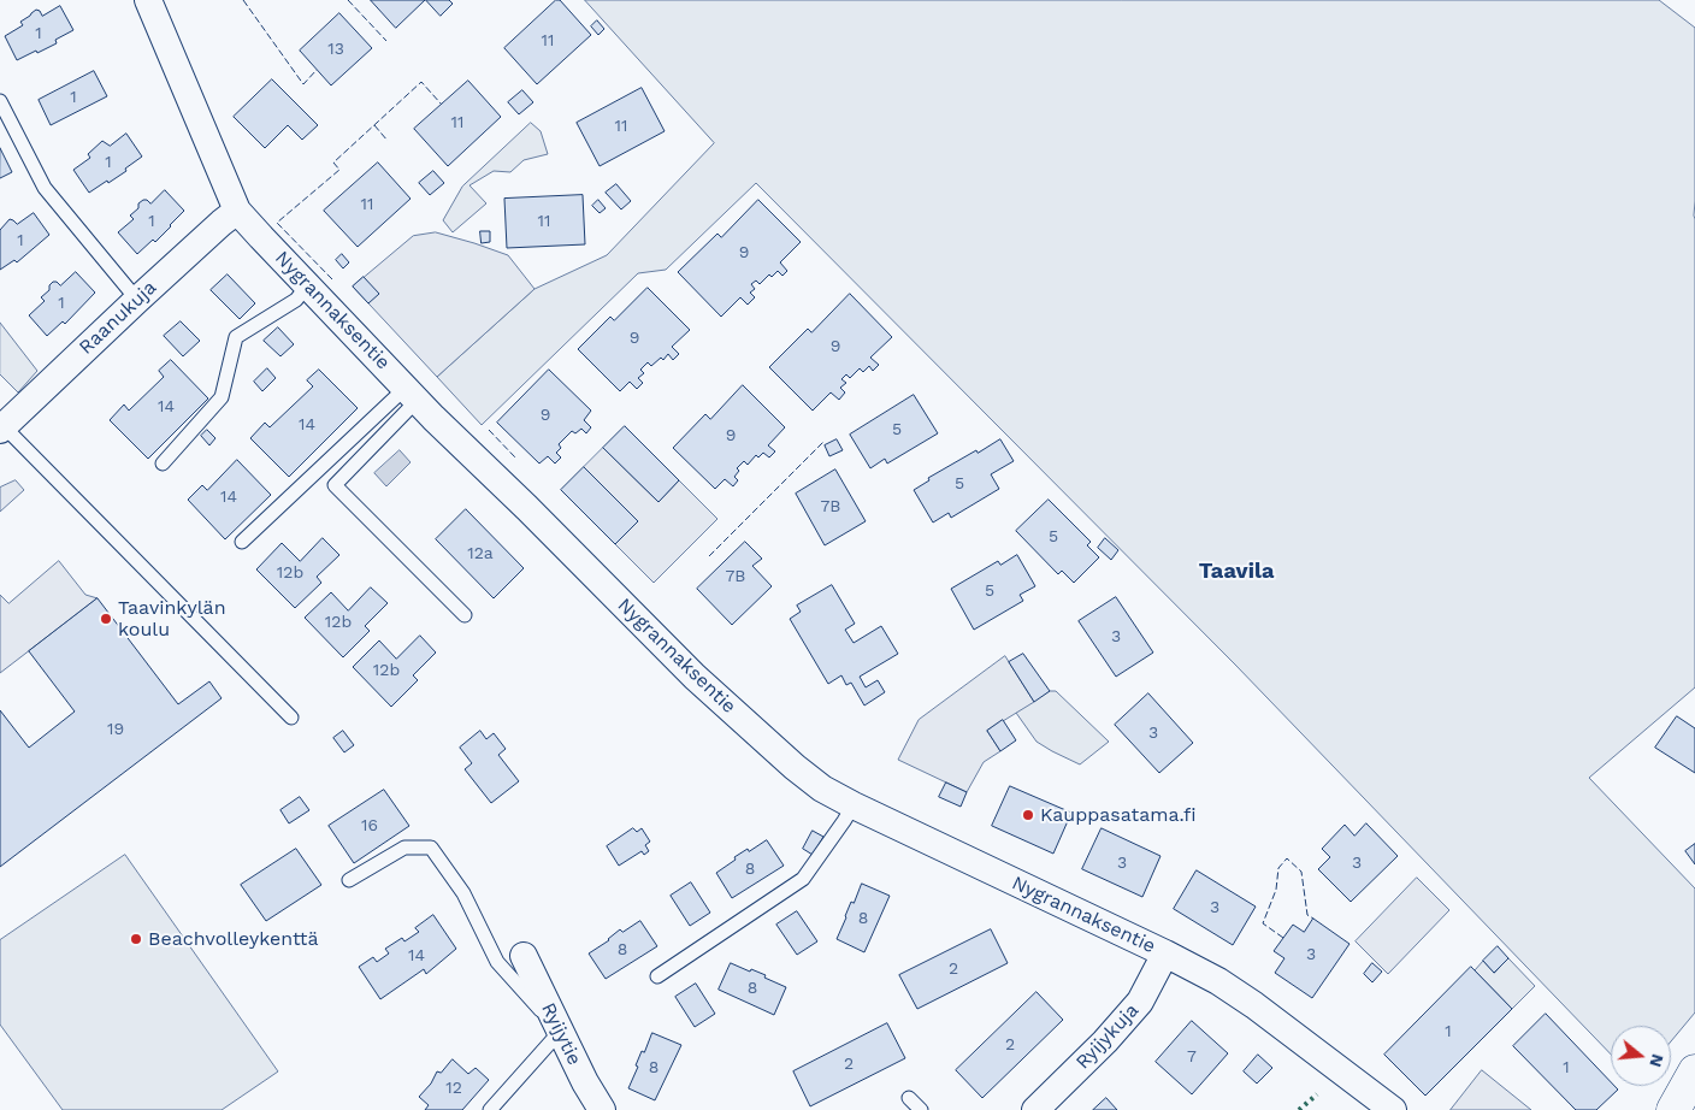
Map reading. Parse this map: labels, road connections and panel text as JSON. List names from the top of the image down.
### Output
{
  "streets": {
    "street": [
      "Nygrannaksentie",
      "Raanukuja",
      "Ryijytie",
      "Ryijykuja"
    ]
  },
  "crossings": [
    ["Nygrannaksentie", "Raanukuja"],
    ["Nygrannaksentie", "Ryijykuja"]
  ],
  "districts": ["Taavila"],
  "places": ["Taavinkylän koulu", "Kauppasatama.fi", "Beachvolleykenttä"],
  "house_numbers": [
    "1",
    "11",
    "13",
    "1",
    "11",
    "11",
    "1",
    "11",
    "1",
    "11",
    "1",
    "9",
    "1",
    "9",
    "9",
    "14",
    "9",
    "14",
    "5",
    "9",
    "5",
    "14",
    "7B",
    "5",
    "12a",
    "12b",
    "7B",
    "5",
    "12b",
    "3",
    "12b",
    "19",
    "3",
    "16",
    "3",
    "3",
    "8",
    "3",
    "8",
    "8",
    "3",
    "14",
    "2",
    "8",
    "1",
    "2",
    "7",
    "2",
    "8",
    "1",
    "12"
  ],
  "north": "right"
}
